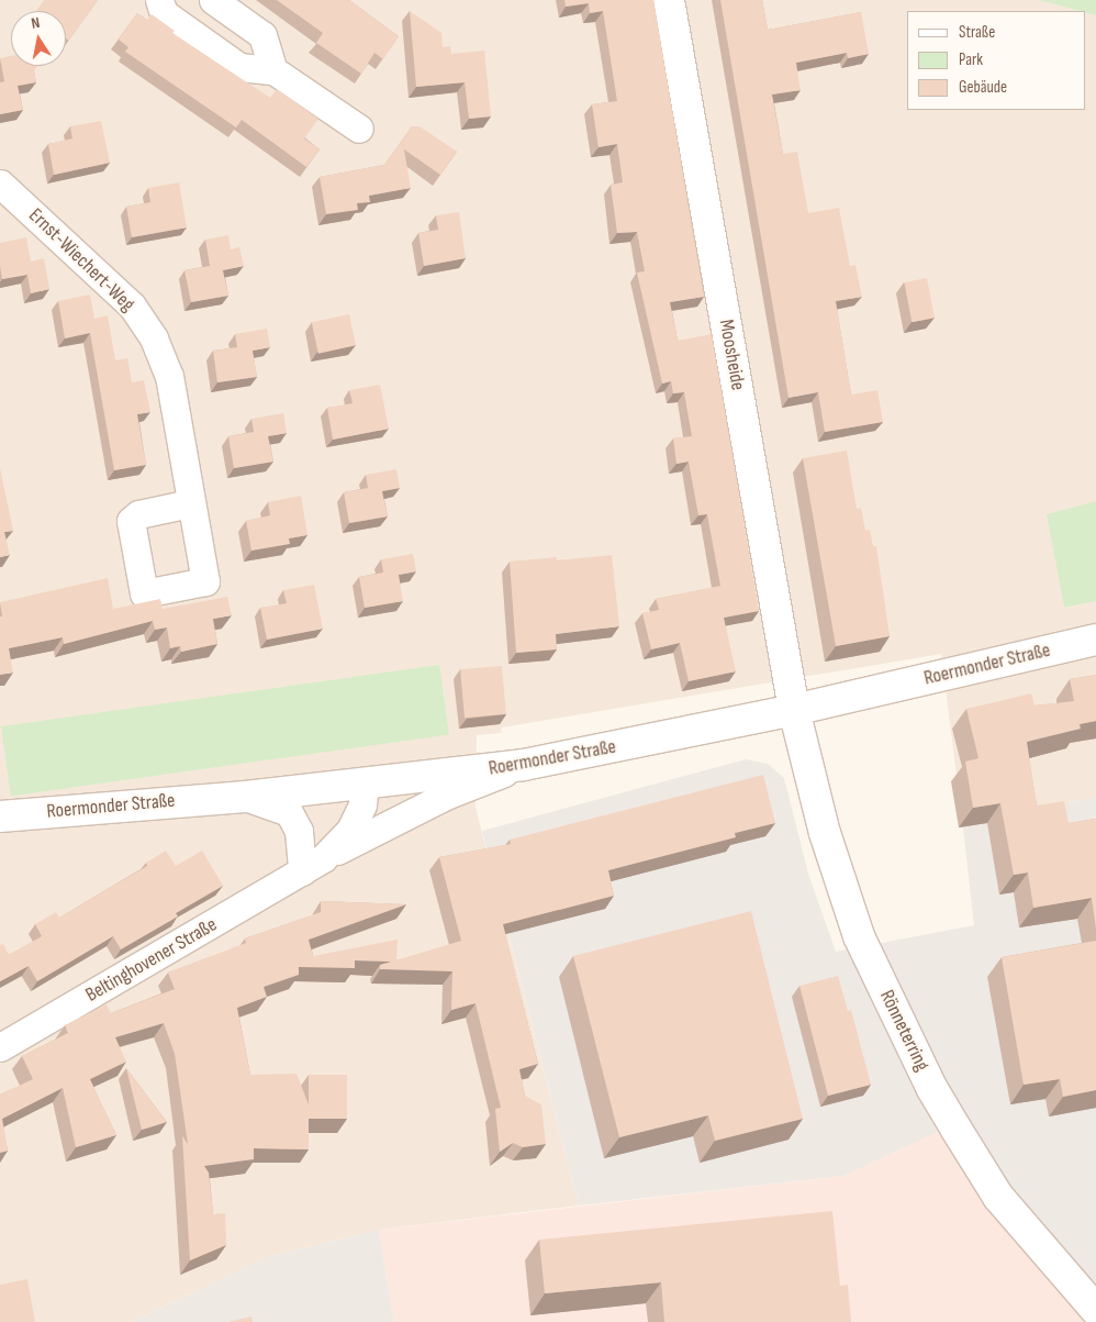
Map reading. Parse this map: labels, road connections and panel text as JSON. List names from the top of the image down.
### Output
{
  "streets": {
    "street": [
      "Ernst-Wiechert-Weg",
      "Moosheide",
      "Roermonder Straße",
      "Beltinghovener Straße",
      "Rönneterring"
    ]
  },
  "crossings": [
    ["Moosheide", "Roermonder Straße"],
    ["Moosheide", "Rönneterring"],
    ["Roermonder Straße", "Beltinghovener Straße"],
    ["Roermonder Straße", "Rönneterring"]
  ],
  "legend": ["Straße", "Park", "Gebäude"],
  "north": "top"
}
